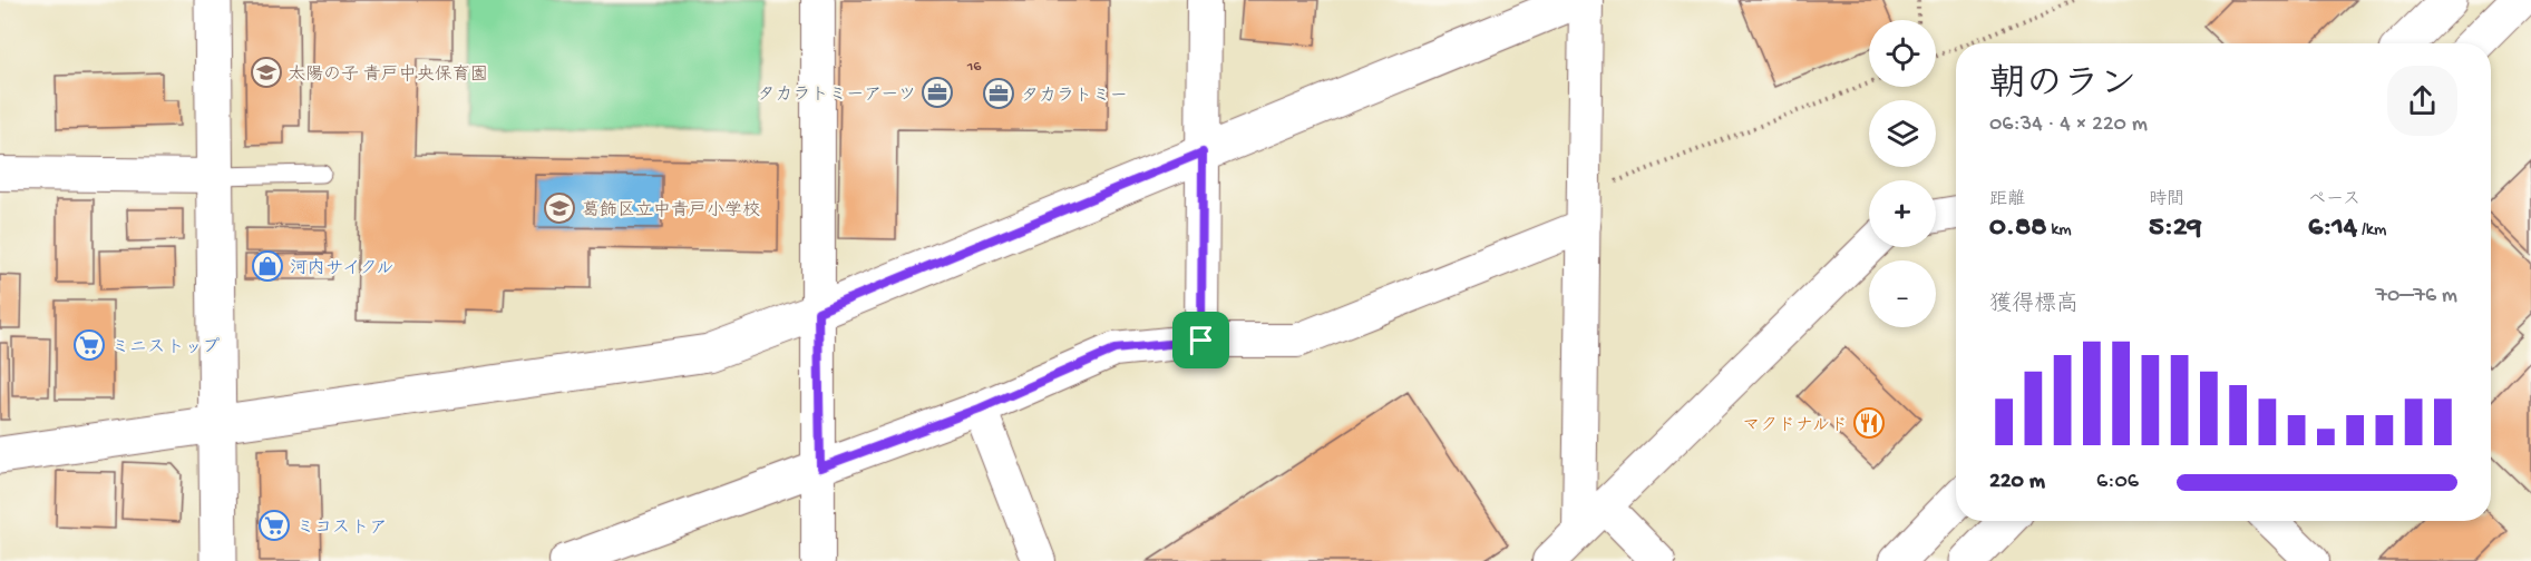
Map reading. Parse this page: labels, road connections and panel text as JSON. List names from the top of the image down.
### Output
{
  "places": {
    "school or university": ["太陽の子 青戸中央保育園", "葛飾区立中青戸小学校"],
    "office": ["タカラトミーアーツ", "タカラトミー"],
    "shop": ["河内サイクル"],
    "supermarket": ["ミニストップ", "ミコストア"],
    "restaurant": ["マクドナルド"]
  },
  "house_numbers": ["16"],
  "page": {
    "map_buttons": ["+", "−"],
    "heading": ["朝のラン", "06:34 · 4 × 220 m"],
    "stats": [
      ["距離", "0.88 km"],
      ["時間", "5:29"],
      ["ペース", "6:14 /km"]
    ],
    "chart": ["獲得標高", "70–76 m"],
    "list": [
      {
        "name": "220 m",
        "note": "6:06"
      }
    ]
  }
}
